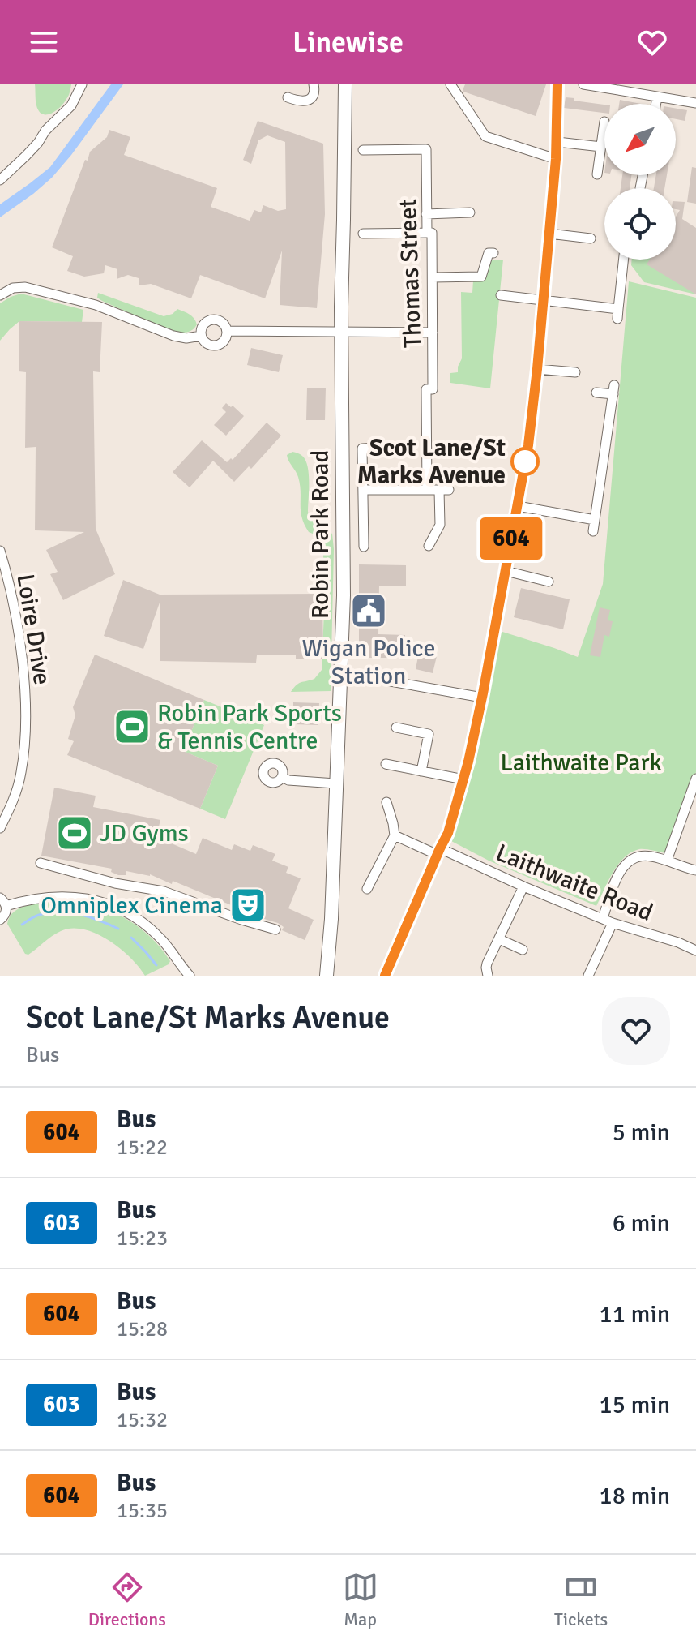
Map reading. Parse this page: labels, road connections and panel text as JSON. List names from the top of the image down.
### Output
{
  "streets": {
    "street": [
      "Thomas Street",
      "Robin Park Road",
      "Loire Drive",
      "Laithwaite Road"
    ]
  },
  "parks": ["Laithwaite Park"],
  "places": {
    "other": ["Scot Lane/St Marks Avenue"],
    "public building": ["Wigan Police Station"],
    "sports": ["Robin Park Sports & Tennis Centre", "JD Gyms"],
    "theatre": ["Omniplex Cinema"]
  },
  "lines": ["bus line 604"],
  "north": "bottom left",
  "page": {
    "header": "Linewise",
    "on_map": "604",
    "heading": ["Scot Lane/St Marks Avenue", "Bus"],
    "list": [
      {
        "mark": "604",
        "name": "Bus",
        "note": "15:22",
        "value": "5 min"
      },
      {
        "mark": "603",
        "name": "Bus",
        "note": "15:23",
        "value": "6 min"
      },
      {
        "mark": "604",
        "name": "Bus",
        "note": "15:28",
        "value": "11 min"
      },
      {
        "mark": "603",
        "name": "Bus",
        "note": "15:32",
        "value": "15 min"
      },
      {
        "mark": "604",
        "name": "Bus",
        "note": "15:35",
        "value": "18 min"
      }
    ],
    "tabs": ["Directions", "Map", "Tickets"]
  }
}
